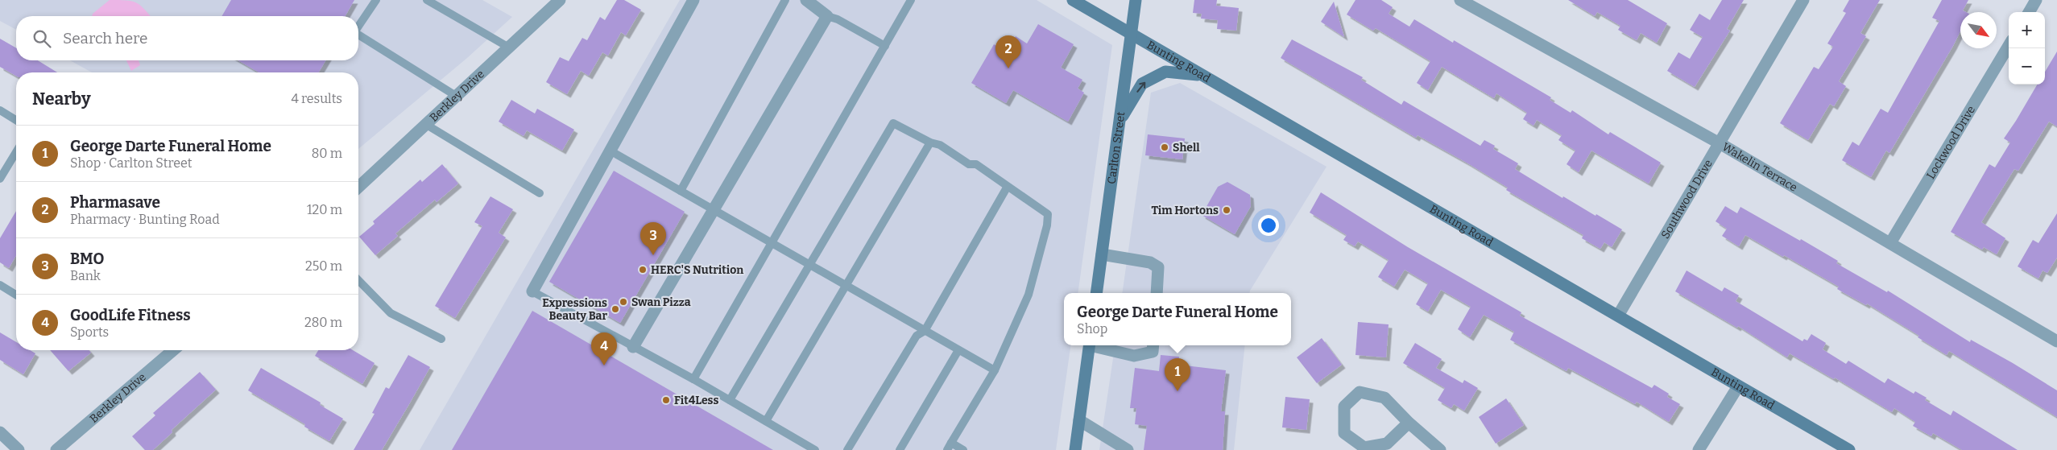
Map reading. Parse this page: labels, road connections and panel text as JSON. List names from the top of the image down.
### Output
{
  "streets": {
    "main road": ["Bunting Road", "Carlton Street"],
    "street": [
      "Berkley Drive",
      "Lockwood Drive",
      "Wakelin Terrace",
      "Southwood Drive"
    ]
  },
  "crossings": [
    ["Bunting Road", "Carlton Street"],
    ["Bunting Road", "Southwood Drive"],
    ["Lockwood Drive", "Wakelin Terrace"],
    ["Wakelin Terrace", "Southwood Drive"]
  ],
  "places": [
    "Shell",
    "Tim Hortons",
    "HERC'S Nutrition",
    "Swan Pizza",
    "Expressions Beauty Bar",
    "Fit4Less"
  ],
  "north": "bottom right",
  "page": {
    "map_buttons": ["+", "−"],
    "search": "Search here",
    "pins": [
      "2",
      "3",
      "4",
      "1"
    ],
    "heading": ["Nearby", "4 results"],
    "list": [
      {
        "mark": "1",
        "name": "George Darte Funeral Home",
        "note": "Shop · Carlton Street",
        "value": "80 m"
      },
      {
        "mark": "2",
        "name": "Pharmasave",
        "note": "Pharmacy · Bunting Road",
        "value": "120 m"
      },
      {
        "mark": "3",
        "name": "BMO",
        "note": "Bank",
        "value": "250 m"
      },
      {
        "mark": "4",
        "name": "GoodLife Fitness",
        "note": "Sports",
        "value": "280 m"
      }
    ],
    "popup": ["George Darte Funeral Home", "Shop"]
  }
}
